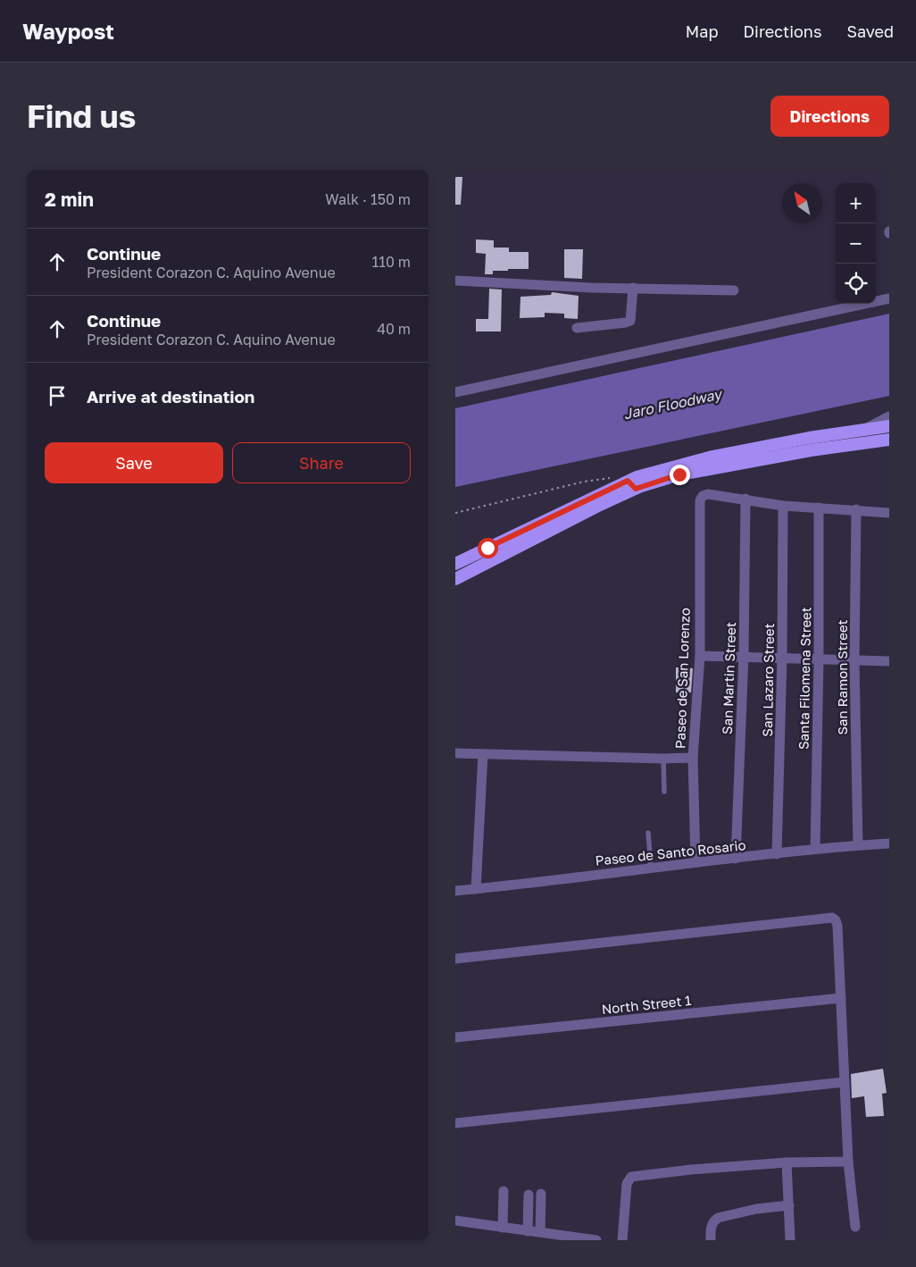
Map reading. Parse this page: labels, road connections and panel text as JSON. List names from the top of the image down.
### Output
{
  "streets": {
    "street": [
      "San Ramon Street",
      "Paseo de San Lorenzo",
      "San Martin Street",
      "Santa Filomena Street",
      "San Lazaro Street",
      "Paseo de Santo Rosario",
      "North Street 1"
    ]
  },
  "crossings": [
    ["San Ramon Street", "Paseo de Santo Rosario"],
    ["Paseo de San Lorenzo", "San Martin Street"],
    ["Paseo de San Lorenzo", "Paseo de Santo Rosario"],
    ["San Martin Street", "Paseo de Santo Rosario"],
    ["Santa Filomena Street", "Paseo de Santo Rosario"],
    ["San Lazaro Street", "Paseo de Santo Rosario"]
  ],
  "water": ["Jaro Floodway"],
  "north": "top left",
  "page": {
    "header": "Waypost",
    "nav": ["Map", "Directions", "Saved"],
    "buttons": [
      "Directions",
      ["Save", "Share"]
    ],
    "title": "Find us",
    "heading": ["2 min", "Walk · 150 m"],
    "map_buttons": ["+", "−"],
    "list": [
      ["Continue", "President Corazon C. Aquino Avenue", "110 m"],
      ["Continue", "President Corazon C. Aquino Avenue", "40 m"],
      "Arrive at destination"
    ]
  }
}
